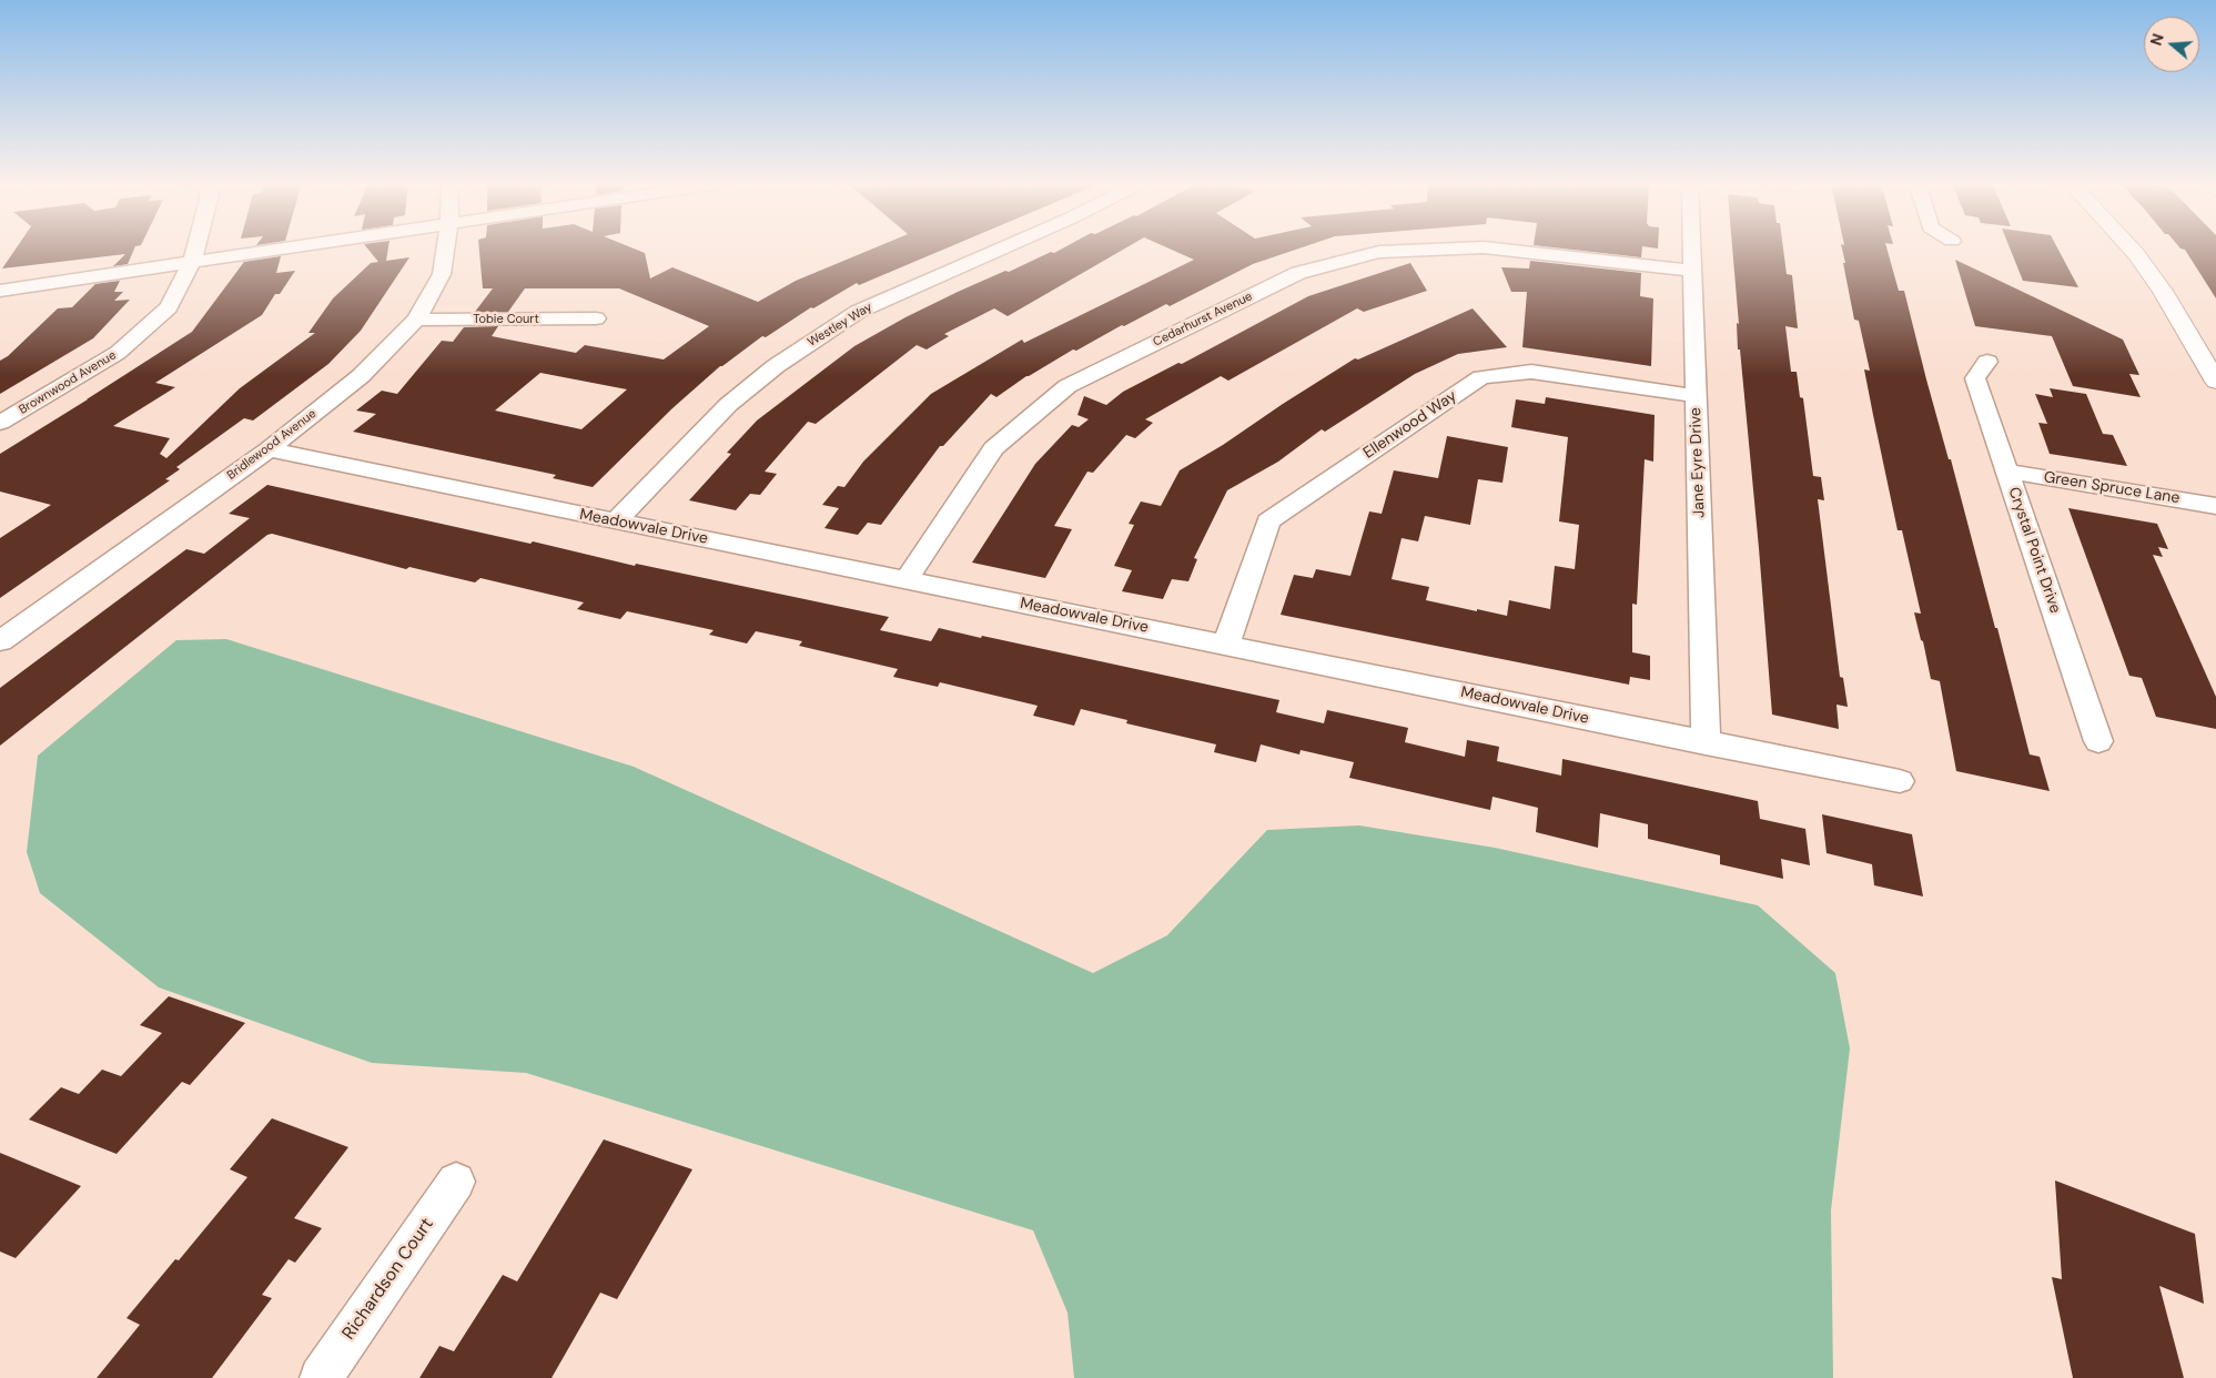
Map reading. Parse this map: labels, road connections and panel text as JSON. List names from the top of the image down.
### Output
{
  "streets": {
    "street": [
      "Tobie Court",
      "Cedarhurst Avenue",
      "Westley Way",
      "Brownwood Avenue",
      "Ellenwood Way",
      "Bridlewood Avenue",
      "Jane Eyre Drive",
      "Green Spruce Lane",
      "Meadowvale Drive",
      "Crystal Point Drive",
      "Richardson Court"
    ]
  },
  "crossings": [
    ["Tobie Court", "Bridlewood Avenue"],
    ["Cedarhurst Avenue", "Jane Eyre Drive"],
    ["Cedarhurst Avenue", "Meadowvale Drive"],
    ["Westley Way", "Meadowvale Drive"],
    ["Ellenwood Way", "Jane Eyre Drive"],
    ["Ellenwood Way", "Meadowvale Drive"],
    ["Bridlewood Avenue", "Meadowvale Drive"],
    ["Jane Eyre Drive", "Meadowvale Drive"],
    ["Green Spruce Lane", "Crystal Point Drive"]
  ],
  "north": "left"
}
